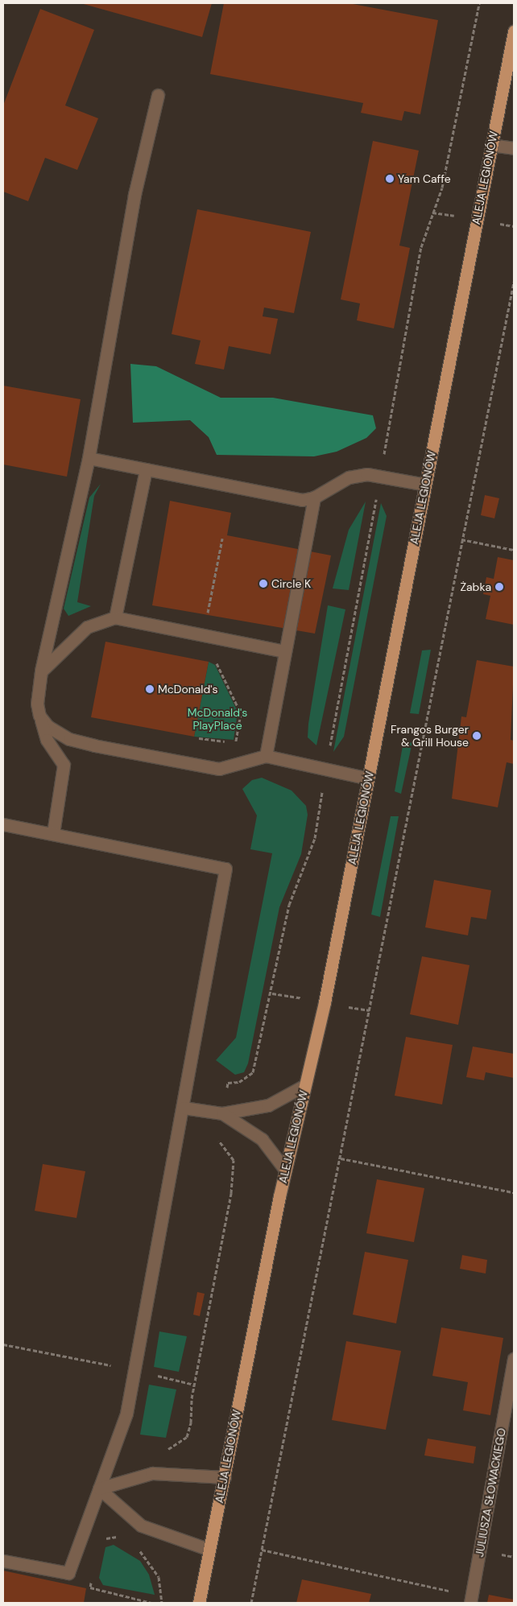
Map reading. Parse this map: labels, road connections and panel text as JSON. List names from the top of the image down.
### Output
{
  "streets": {
    "main road": ["ALEJA LEGIONÓW"],
    "street": ["JULIUSZA SŁOWACKIEGO"]
  },
  "parks": ["McDonald's PlayPlace"],
  "places": [
    "Yam Caffe",
    "Circle K",
    "Żabka",
    "McDonald's",
    "Frangos Burger & Grill House"
  ]
}
